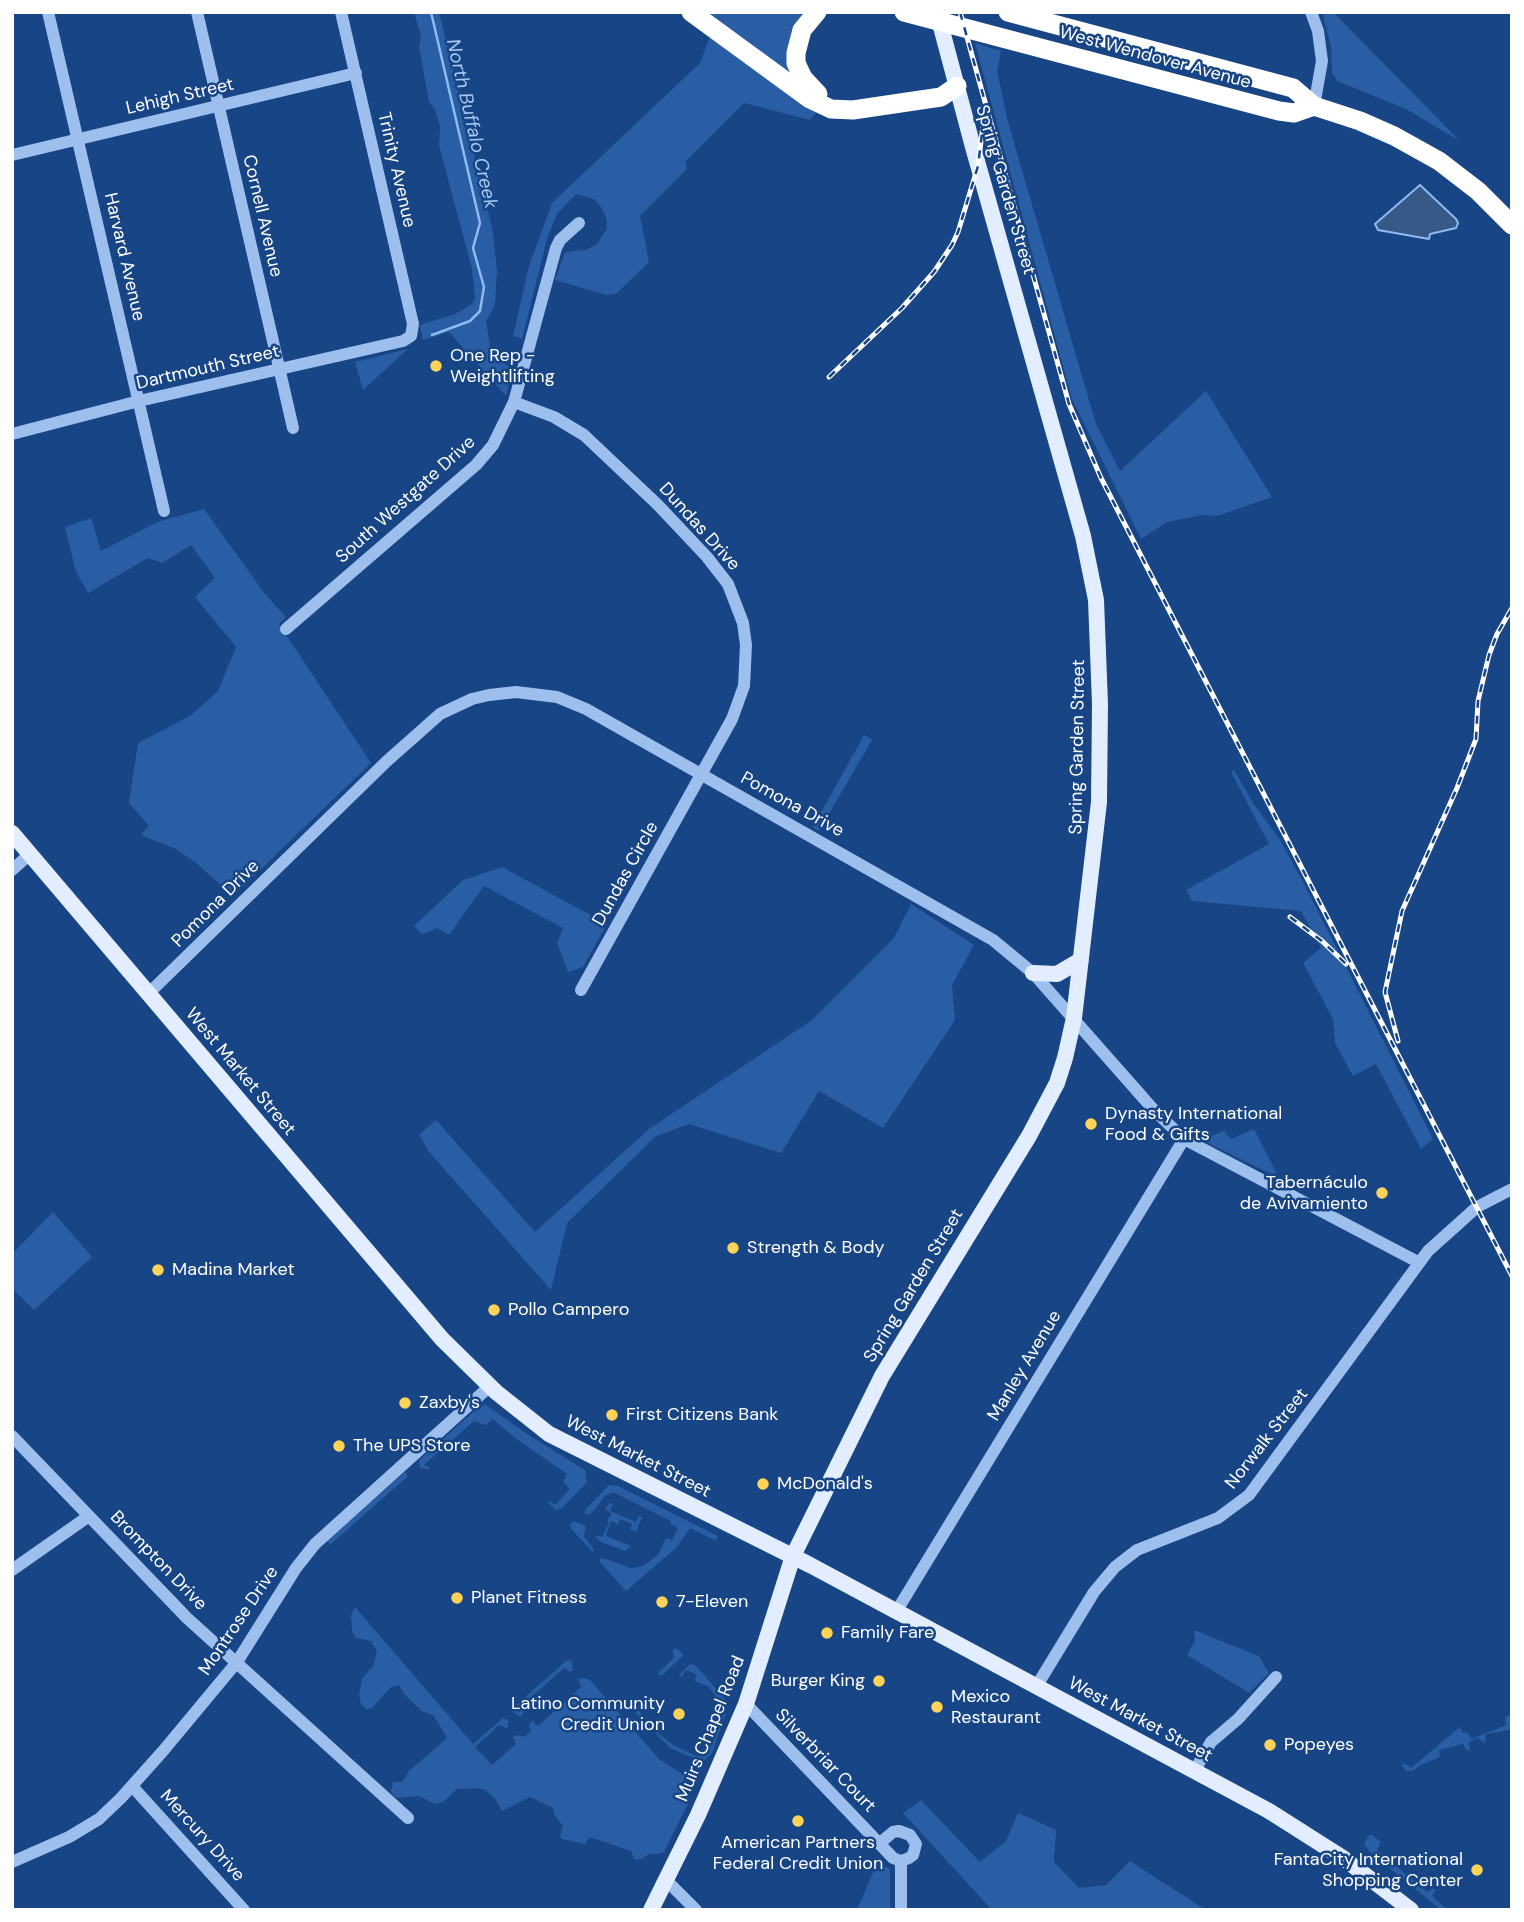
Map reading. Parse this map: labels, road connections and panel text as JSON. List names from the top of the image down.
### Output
{
  "streets": {
    "highway": ["West Wendover Avenue"],
    "main road": ["Spring Garden Street", "West Market Street", "Muirs Chapel Road"],
    "street": [
      "Lehigh Street",
      "Trinity Avenue",
      "Cornell Avenue",
      "Harvard Avenue",
      "Dartmouth Street",
      "South Westgate Drive",
      "Dundas Drive",
      "Pomona Drive",
      "Dundas Circle",
      "Manley Avenue",
      "Norwalk Street",
      "Brompton Drive",
      "Montrose Drive",
      "Silverbriar Court",
      "Mercury Drive"
    ]
  },
  "crossings": [
    ["Lehigh Street", "Trinity Avenue"],
    ["Lehigh Street", "Cornell Avenue"],
    ["Lehigh Street", "Harvard Avenue"],
    ["Trinity Avenue", "Dartmouth Street"],
    ["Spring Garden Street", "Pomona Drive"],
    ["Spring Garden Street", "West Market Street"],
    ["Spring Garden Street", "Muirs Chapel Road"],
    ["Cornell Avenue", "Dartmouth Street"],
    ["Harvard Avenue", "Dartmouth Street"],
    ["South Westgate Drive", "Dundas Drive"],
    ["Dundas Drive", "Pomona Drive"],
    ["Dundas Drive", "Dundas Circle"],
    ["Pomona Drive", "Dundas Circle"],
    ["Pomona Drive", "West Market Street"],
    ["Pomona Drive", "Manley Avenue"],
    ["Pomona Drive", "Norwalk Street"],
    ["West Market Street", "Manley Avenue"],
    ["West Market Street", "Norwalk Street"],
    ["West Market Street", "Montrose Drive"],
    ["West Market Street", "Muirs Chapel Road"],
    ["Brompton Drive", "Montrose Drive"],
    ["Montrose Drive", "Mercury Drive"],
    ["Muirs Chapel Road", "Silverbriar Court"]
  ],
  "water": ["North Buffalo Creek"],
  "places": [
    "One Rep - Weightlifting",
    "Dynasty International Food & Gifts",
    "Tabernáculo de Avivamiento",
    "Strength & Body",
    "Madina Market",
    "Pollo Campero",
    "Zaxby's",
    "First Citizens Bank",
    "The UPS Store",
    "McDonald's",
    "Planet Fitness",
    "7-Eleven",
    "Family Fare",
    "Burger King",
    "Mexico Restaurant",
    "Latino Community Credit Union",
    "Popeyes",
    "American Partners Federal Credit Union",
    "FantaCity International Shopping Center"
  ]
}
